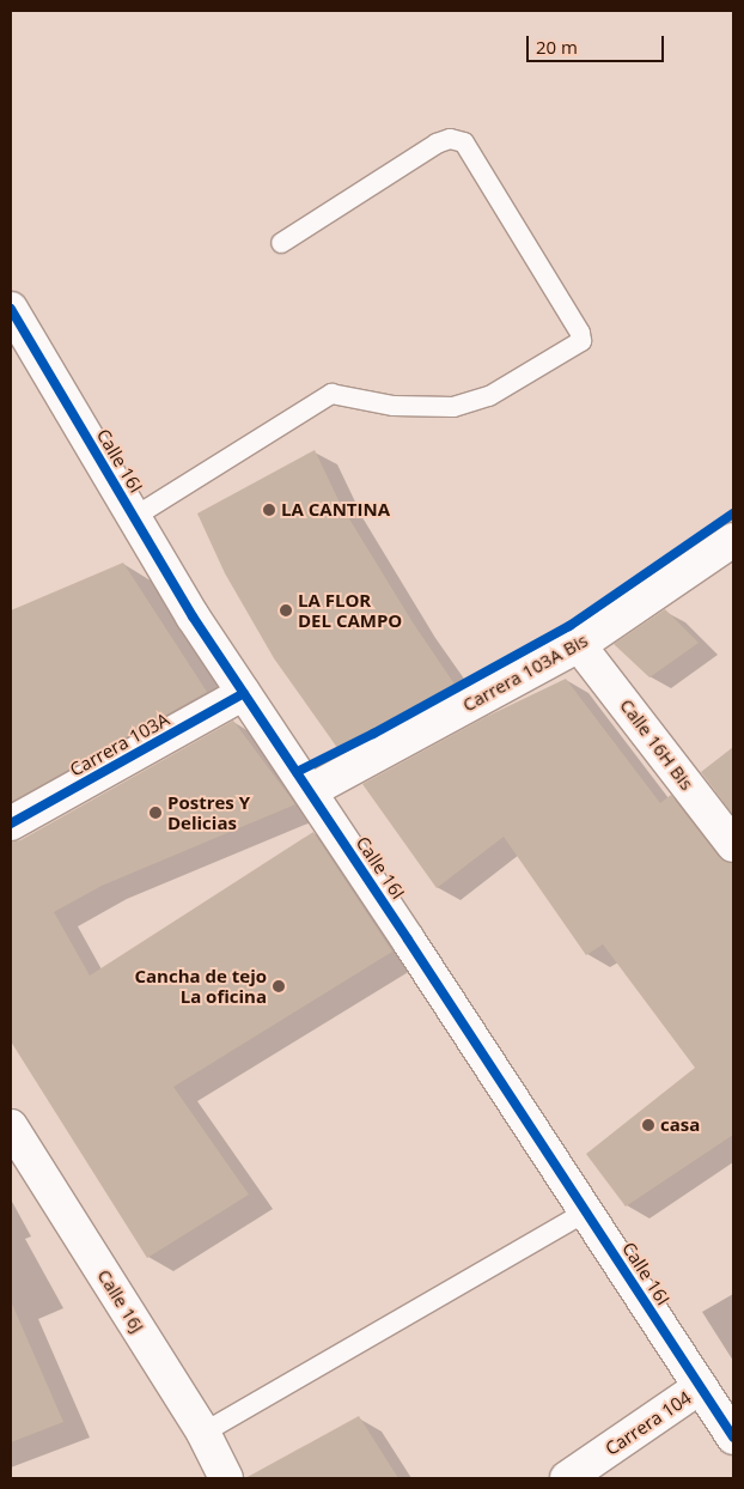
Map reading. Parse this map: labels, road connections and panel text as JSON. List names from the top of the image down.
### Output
{
  "streets": {
    "street": [
      "Calle 16I",
      "Carrera 103A Bis",
      "Carrera 103A",
      "Calle 16H Bis",
      "Calle 16J",
      "Carrera 104"
    ]
  },
  "crossings": [
    ["Calle 16I", "Carrera 103A Bis"],
    ["Calle 16I", "Carrera 103A"],
    ["Calle 16I", "Carrera 104"],
    ["Carrera 103A Bis", "Calle 16H Bis"]
  ],
  "places": [
    "LA CANTINA",
    "LA FLOR DEL CAMPO",
    "Postres Y Delicias",
    "Cancha de tejo La oficina",
    "casa"
  ],
  "scale_bar": "20 m"
}
